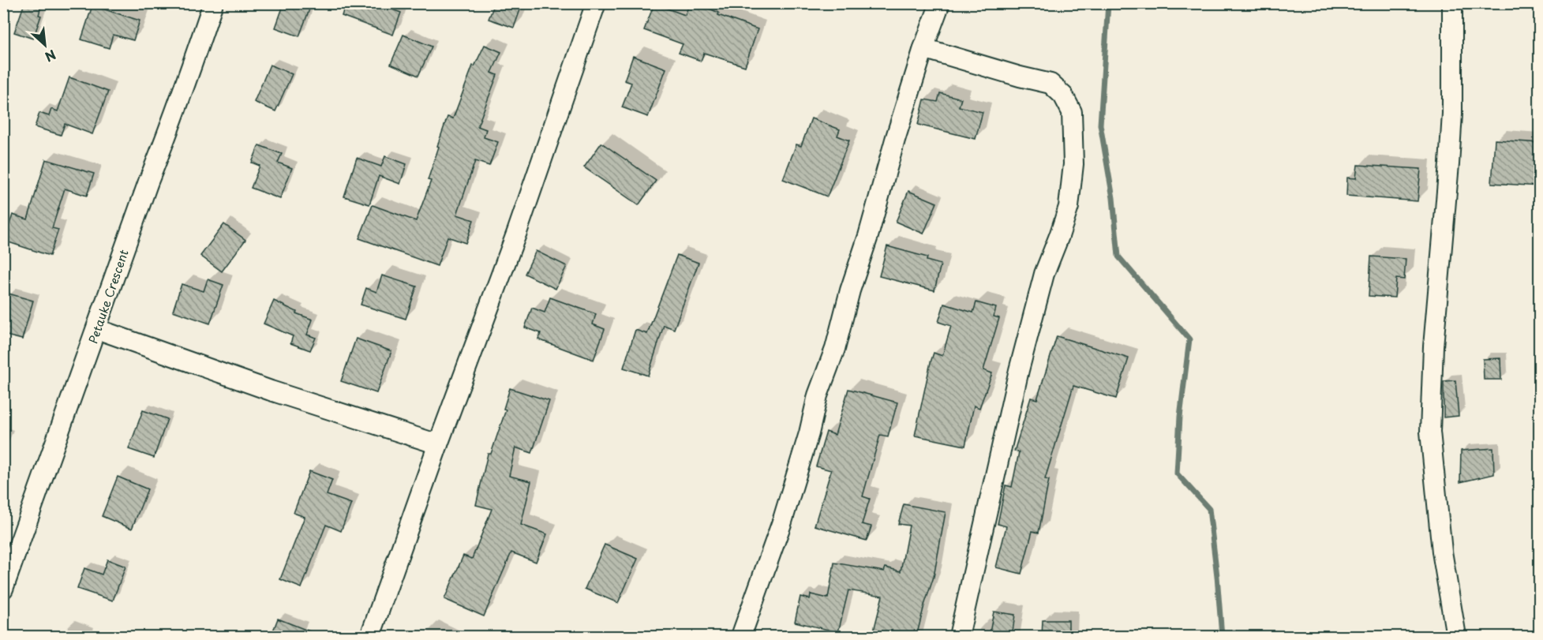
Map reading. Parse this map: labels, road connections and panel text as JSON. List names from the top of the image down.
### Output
{
  "streets": {
    "street": ["Petauke Crescent"]
  },
  "north": "bottom right"
}
